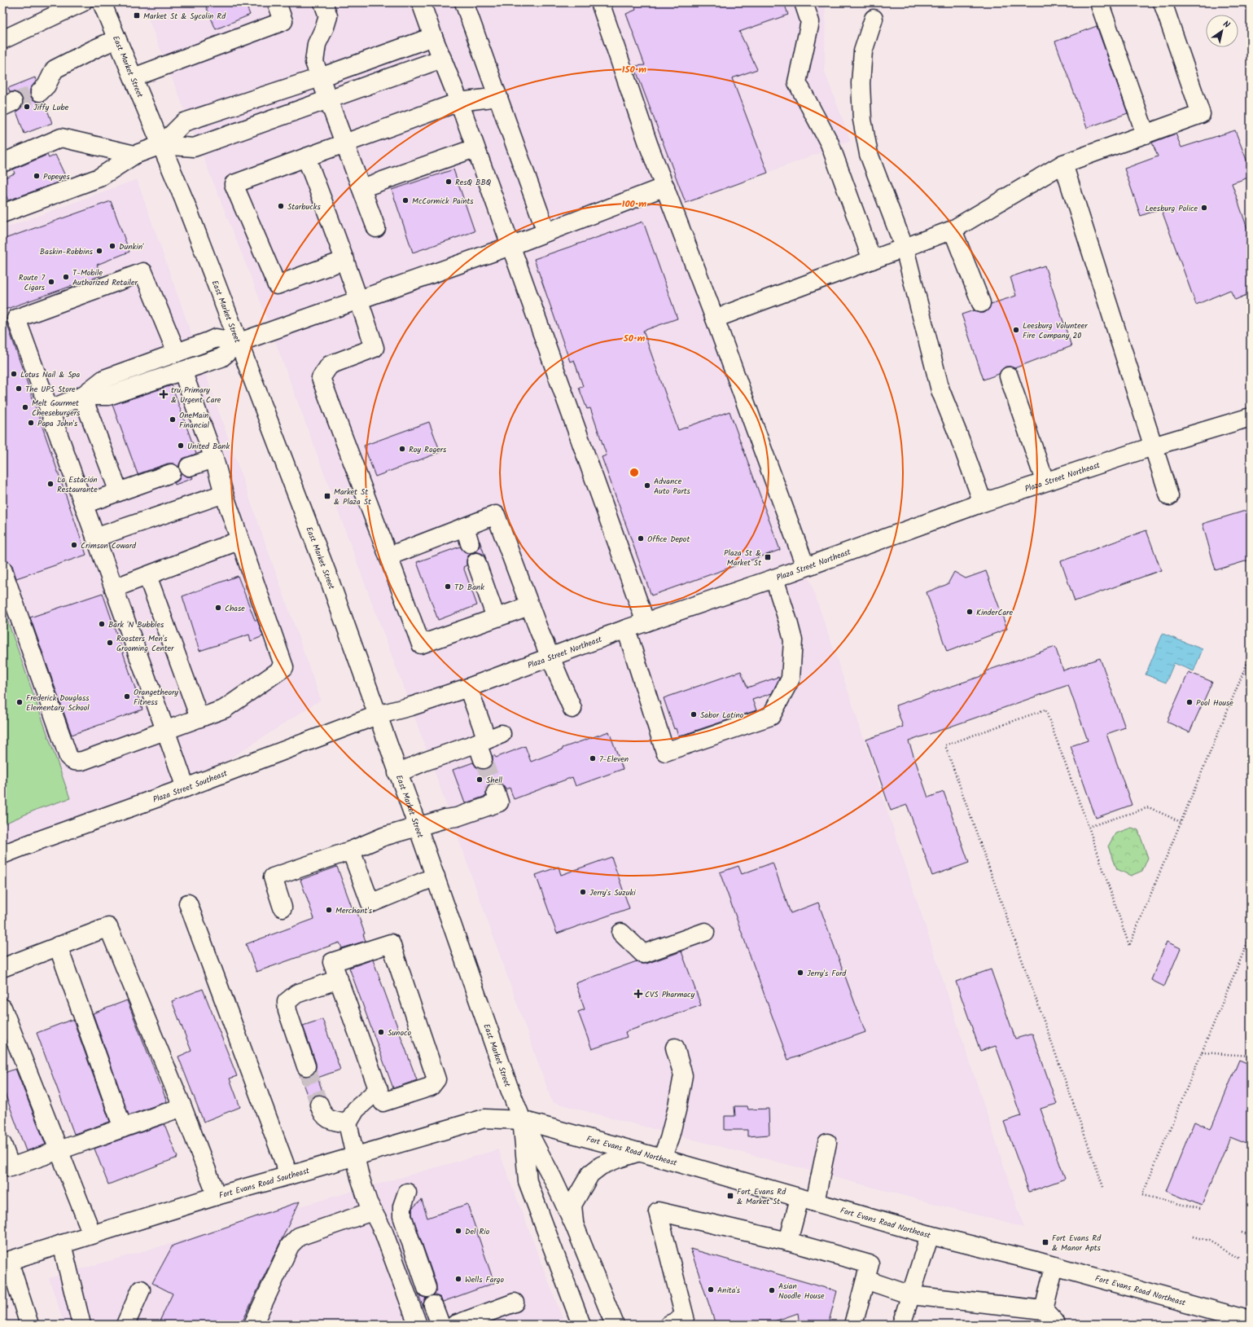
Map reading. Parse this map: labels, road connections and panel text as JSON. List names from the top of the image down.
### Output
{
  "streets": {
    "main road": [
      "East Market Street",
      "Plaza Street Northeast",
      "Plaza Street Southeast",
      "Fort Evans Road Northeast",
      "Fort Evans Road Southeast"
    ]
  },
  "crossings": [
    ["East Market Street", "Plaza Street Northeast"],
    ["East Market Street", "Plaza Street Southeast"],
    ["East Market Street", "Fort Evans Road Northeast"],
    ["East Market Street", "Fort Evans Road Southeast"],
    ["Plaza Street Northeast", "Plaza Street Southeast"],
    ["Fort Evans Road Northeast", "Fort Evans Road Southeast"]
  ],
  "places": {
    "transit": [
      "Market St & Sycolin Rd",
      "Market St & Plaza St",
      "Plaza St & Market St",
      "Fort Evans Rd & Market St",
      "Fort Evans Rd & Manor Apts"
    ],
    "other": [
      "Jiffy Lube",
      "Popeyes",
      "ResQ BBQ",
      "McCormick Paints",
      "Starbucks",
      "Leesburg Police",
      "Dunkin'",
      "Baskin-Robbins",
      "T-Mobile Authorized Retailer",
      "Route 7 Cigars",
      "Leesburg Volunteer Fire Company 20",
      "Lotus Nail & Spa",
      "The UPS Store",
      "Melt Gourmet Cheeseburgers",
      "OneMain Financial",
      "Papa John's",
      "United Bank",
      "Roy Rogers",
      "La Estación Restaurante",
      "Advance Auto Parts",
      "Office Depot",
      "Crimson Coward",
      "TD Bank",
      "Chase",
      "KinderCare",
      "Bark 'N Bubbles",
      "Roosters Men's Grooming Center",
      "Orangetheory Fitness",
      "Frederick Douglass Elementary School",
      "Pool House",
      "Sabor Latino",
      "7-Eleven",
      "Shell",
      "Jerry's Suzuki",
      "Merchant's",
      "Jerry's Ford",
      "Sunoco",
      "Del Rio",
      "Wells Fargo",
      "Anita's",
      "Asian Noodle House"
    ],
    "health": ["tru Primary & Urgent Care", "CVS Pharmacy"]
  },
  "north": "top right",
  "rings": ["150 m", "100 m", "50 m"]
}
